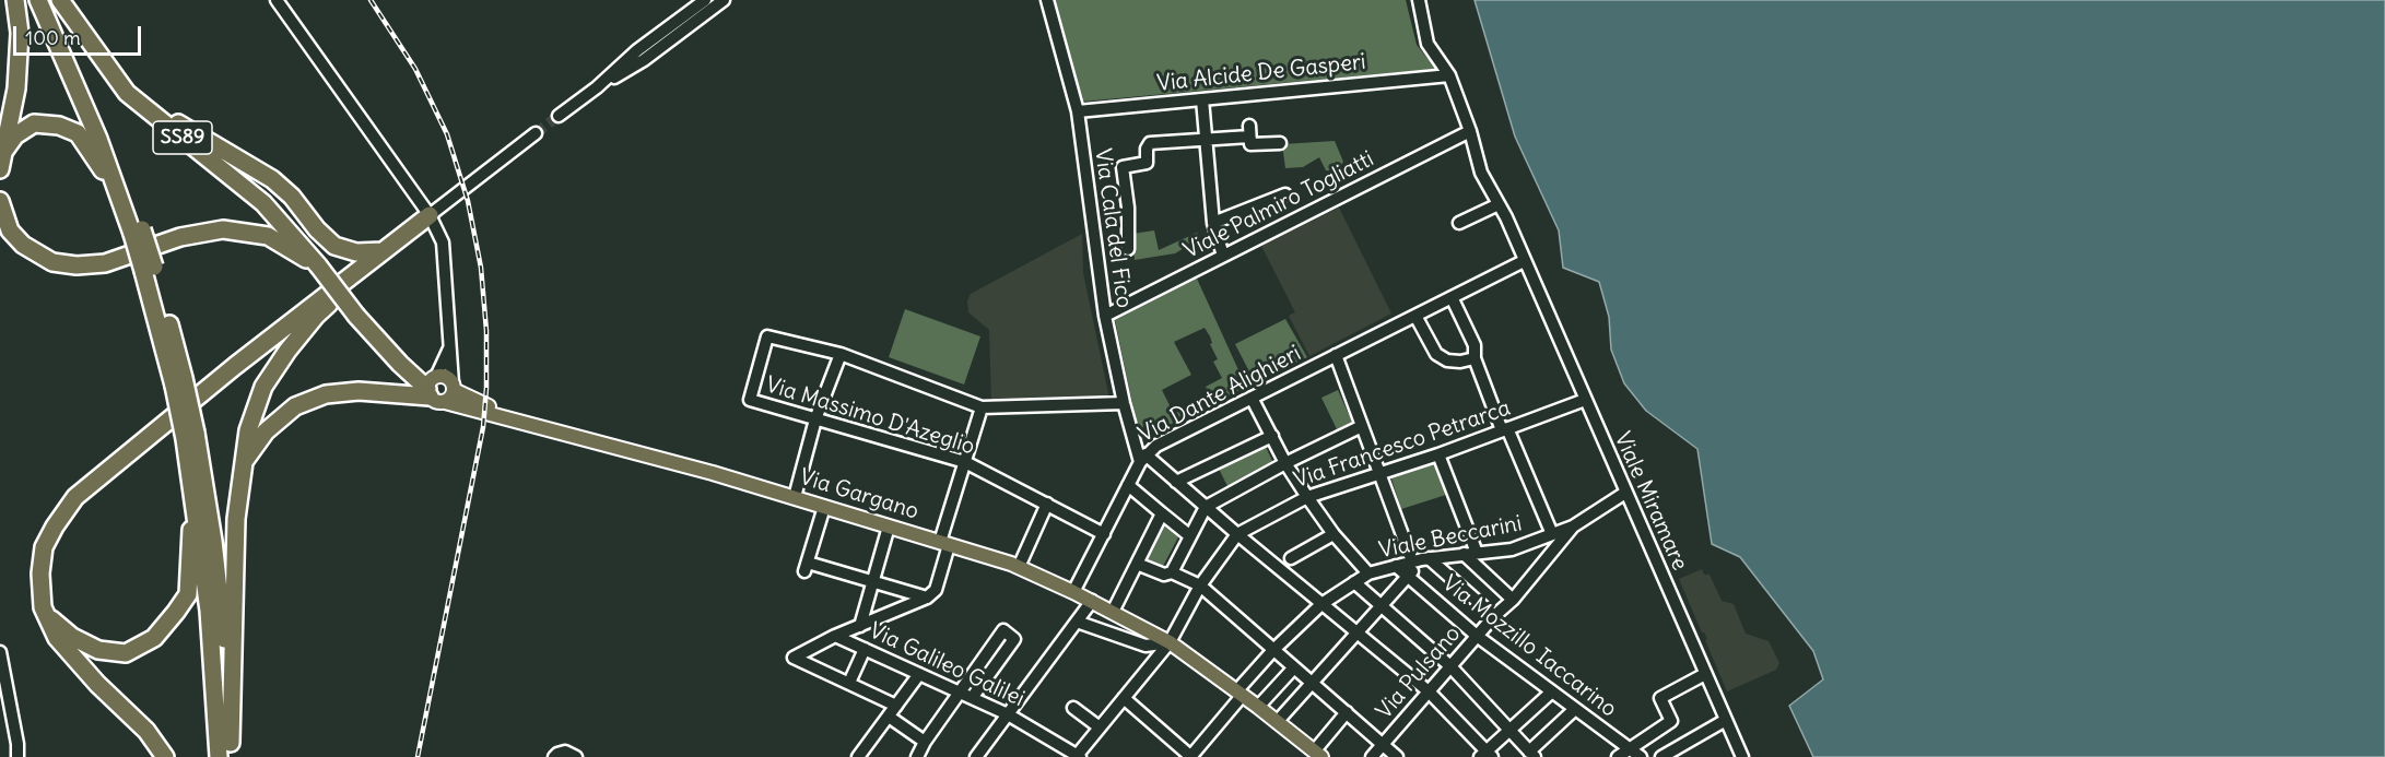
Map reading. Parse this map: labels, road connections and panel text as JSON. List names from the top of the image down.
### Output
{
  "streets": {
    "highway": ["SS89"],
    "main road": ["Via Gargano"],
    "street": [
      "Via Alcide De Gasperi",
      "Viale Palmiro Togliatti",
      "Via Cala del Fico",
      "Via Dante Alighieri",
      "Via Massimo D'Azeglio",
      "Via Francesco Petrarca",
      "Viale Miramare",
      "Viale Beccarini",
      "Via Mozzillo Iaccarino",
      "Via Galileo Galilei",
      "Via Pulsano"
    ]
  },
  "crossings": [
    ["Via Alcide De Gasperi", "Via Cala del Fico"],
    ["Via Alcide De Gasperi", "Viale Miramare"],
    ["SS89", "Via Gargano"],
    ["Viale Palmiro Togliatti", "Via Cala del Fico"],
    ["Viale Palmiro Togliatti", "Viale Miramare"],
    ["Via Cala del Fico", "Via Dante Alighieri"],
    ["Via Dante Alighieri", "Via Massimo D'Azeglio"],
    ["Via Dante Alighieri", "Via Gargano"],
    ["Via Dante Alighieri", "Viale Miramare"],
    ["Via Francesco Petrarca", "Viale Miramare"],
    ["Via Gargano", "Viale Beccarini"],
    ["Viale Miramare", "Viale Beccarini"],
    ["Viale Beccarini", "Via Mozzillo Iaccarino"],
    ["Viale Beccarini", "Via Pulsano"],
    ["Via Mozzillo Iaccarino", "Via Pulsano"]
  ],
  "scale_bar": "100 m"
}
